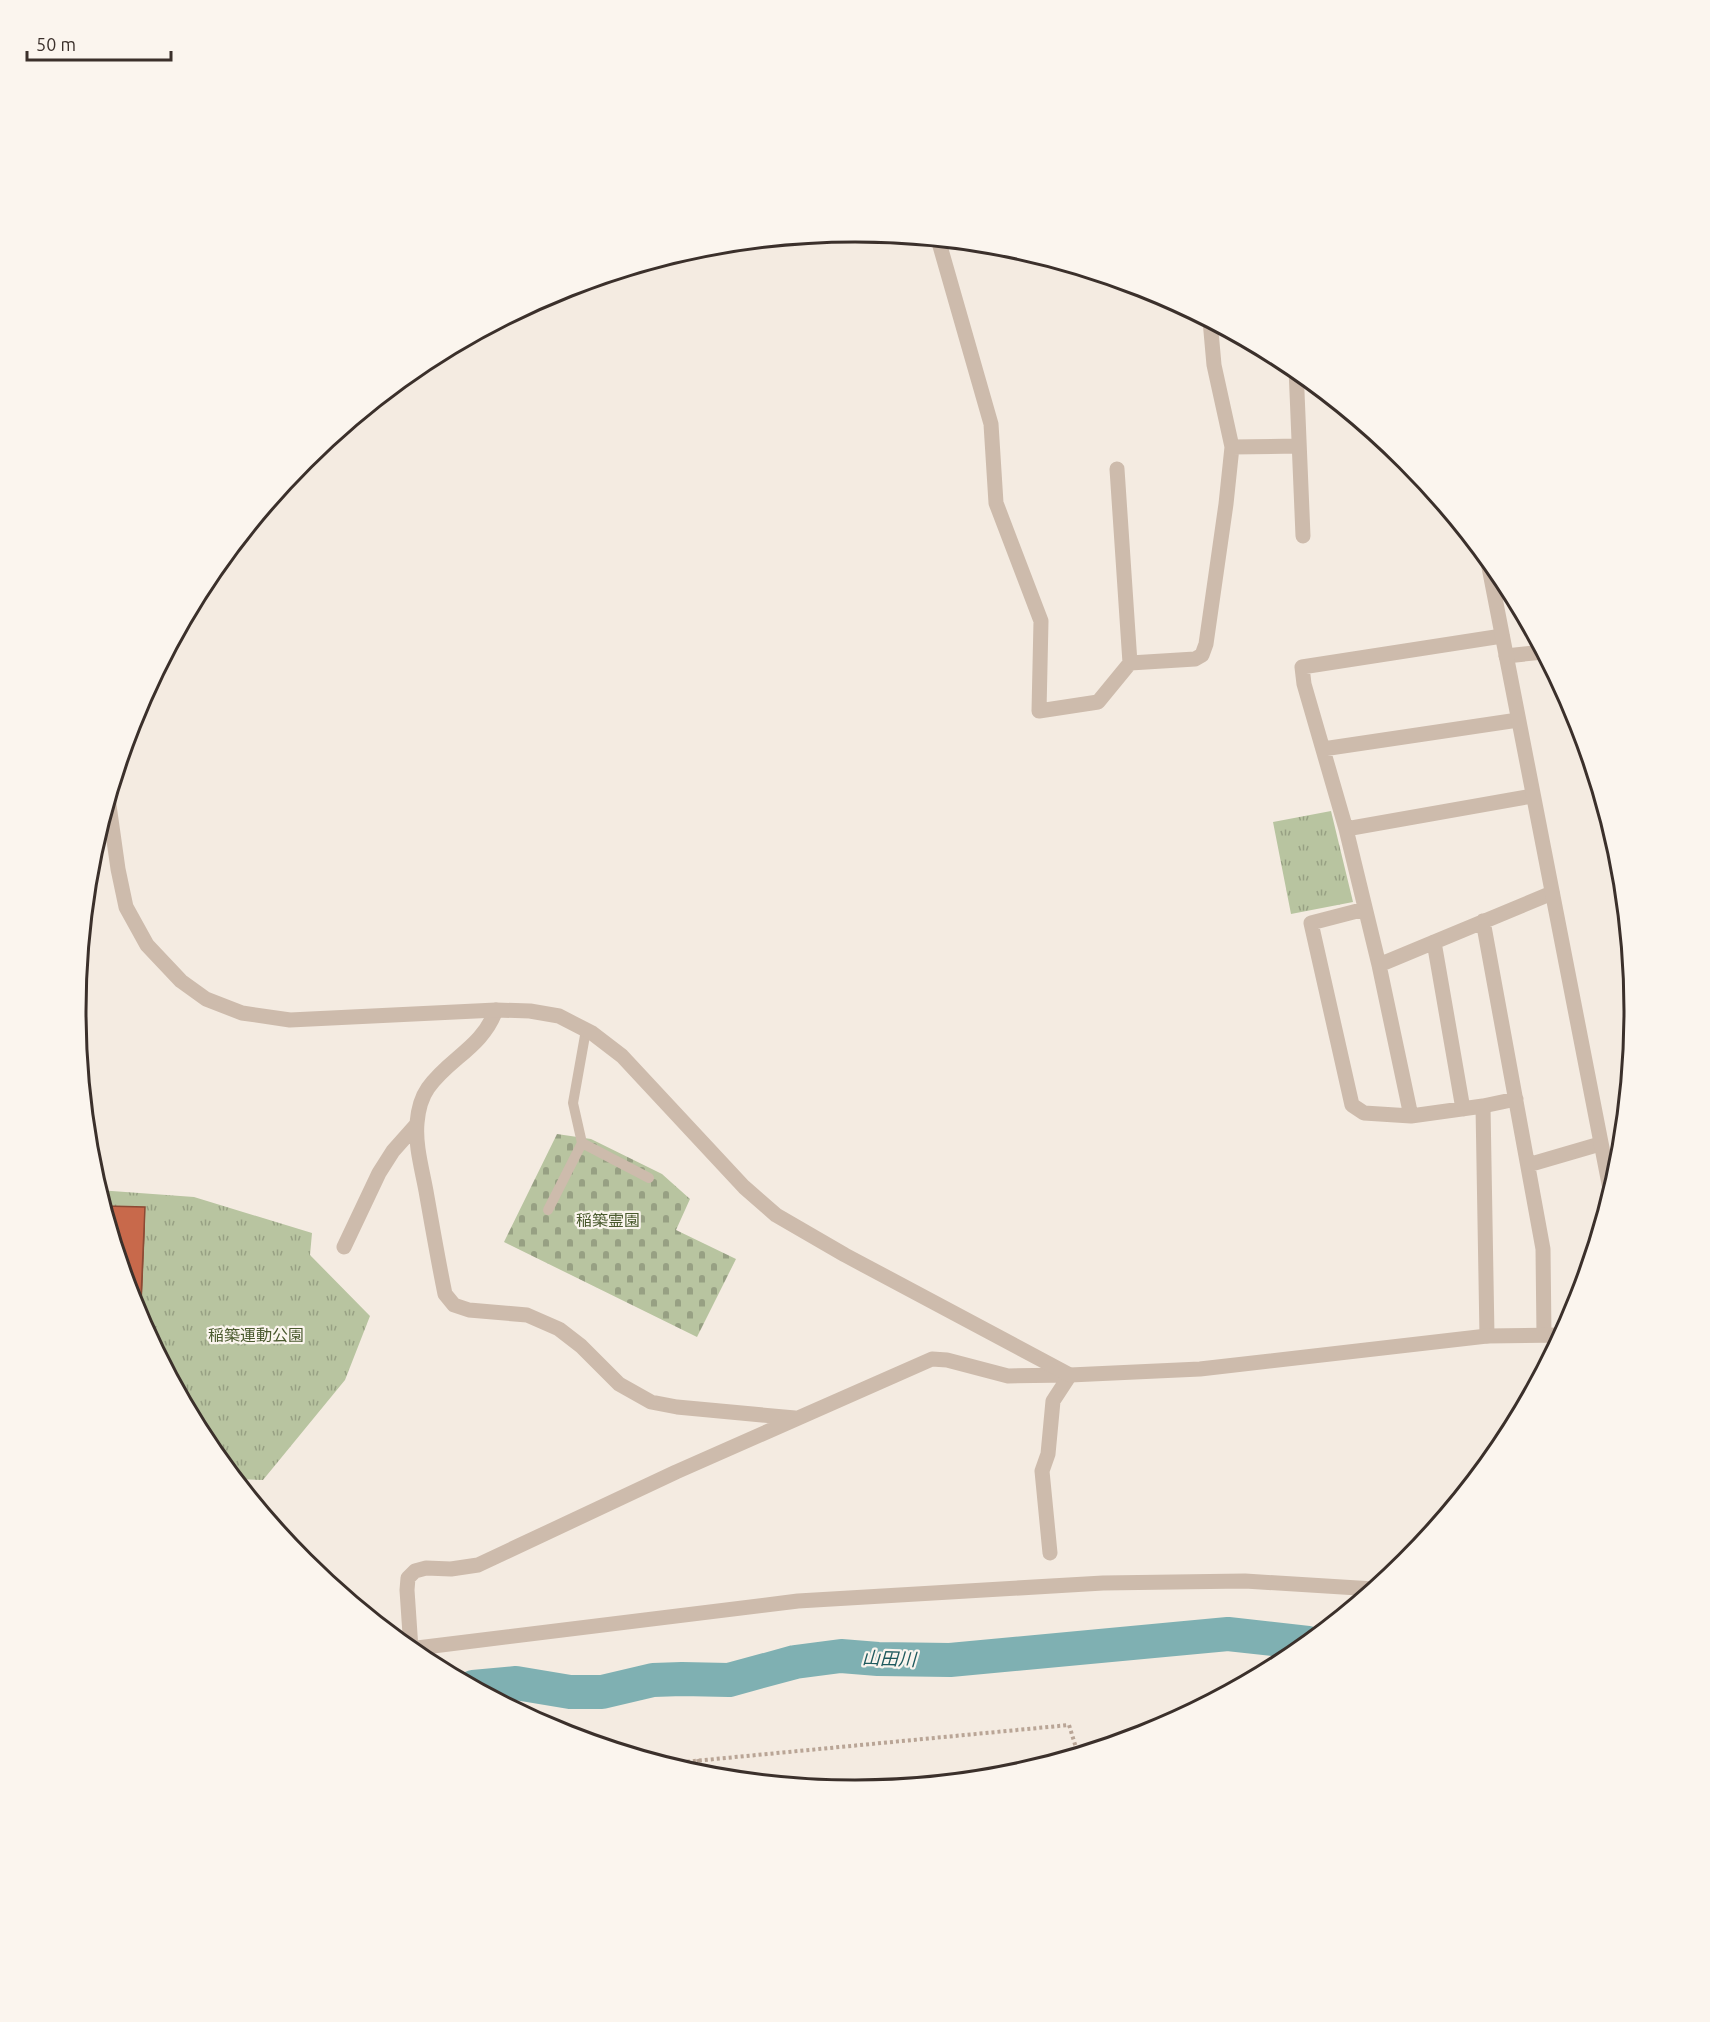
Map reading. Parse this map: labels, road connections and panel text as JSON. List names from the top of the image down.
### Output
{
  "water": ["山田川"],
  "parks": ["稲築霊園", "稲築運動公園"],
  "scale_bar": "50 m"
}
